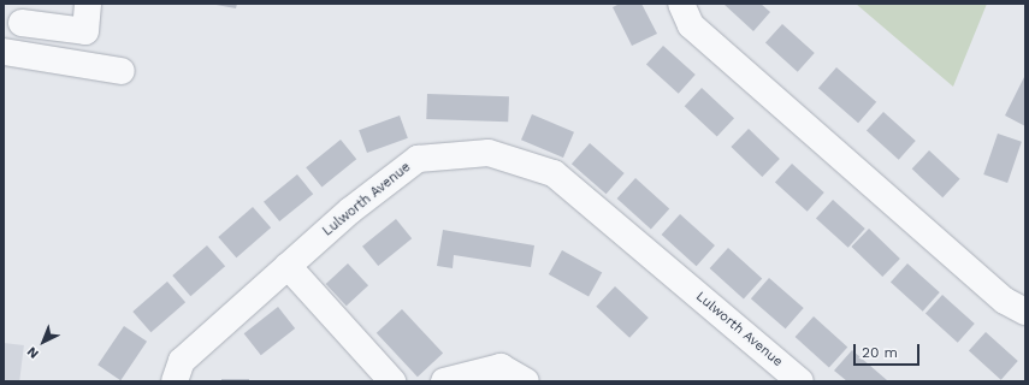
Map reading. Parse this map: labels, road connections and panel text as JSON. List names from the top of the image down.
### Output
{
  "streets": {
    "street": ["Lulworth Avenue"]
  },
  "scale_bar": "20 m",
  "north": "bottom left"
}
